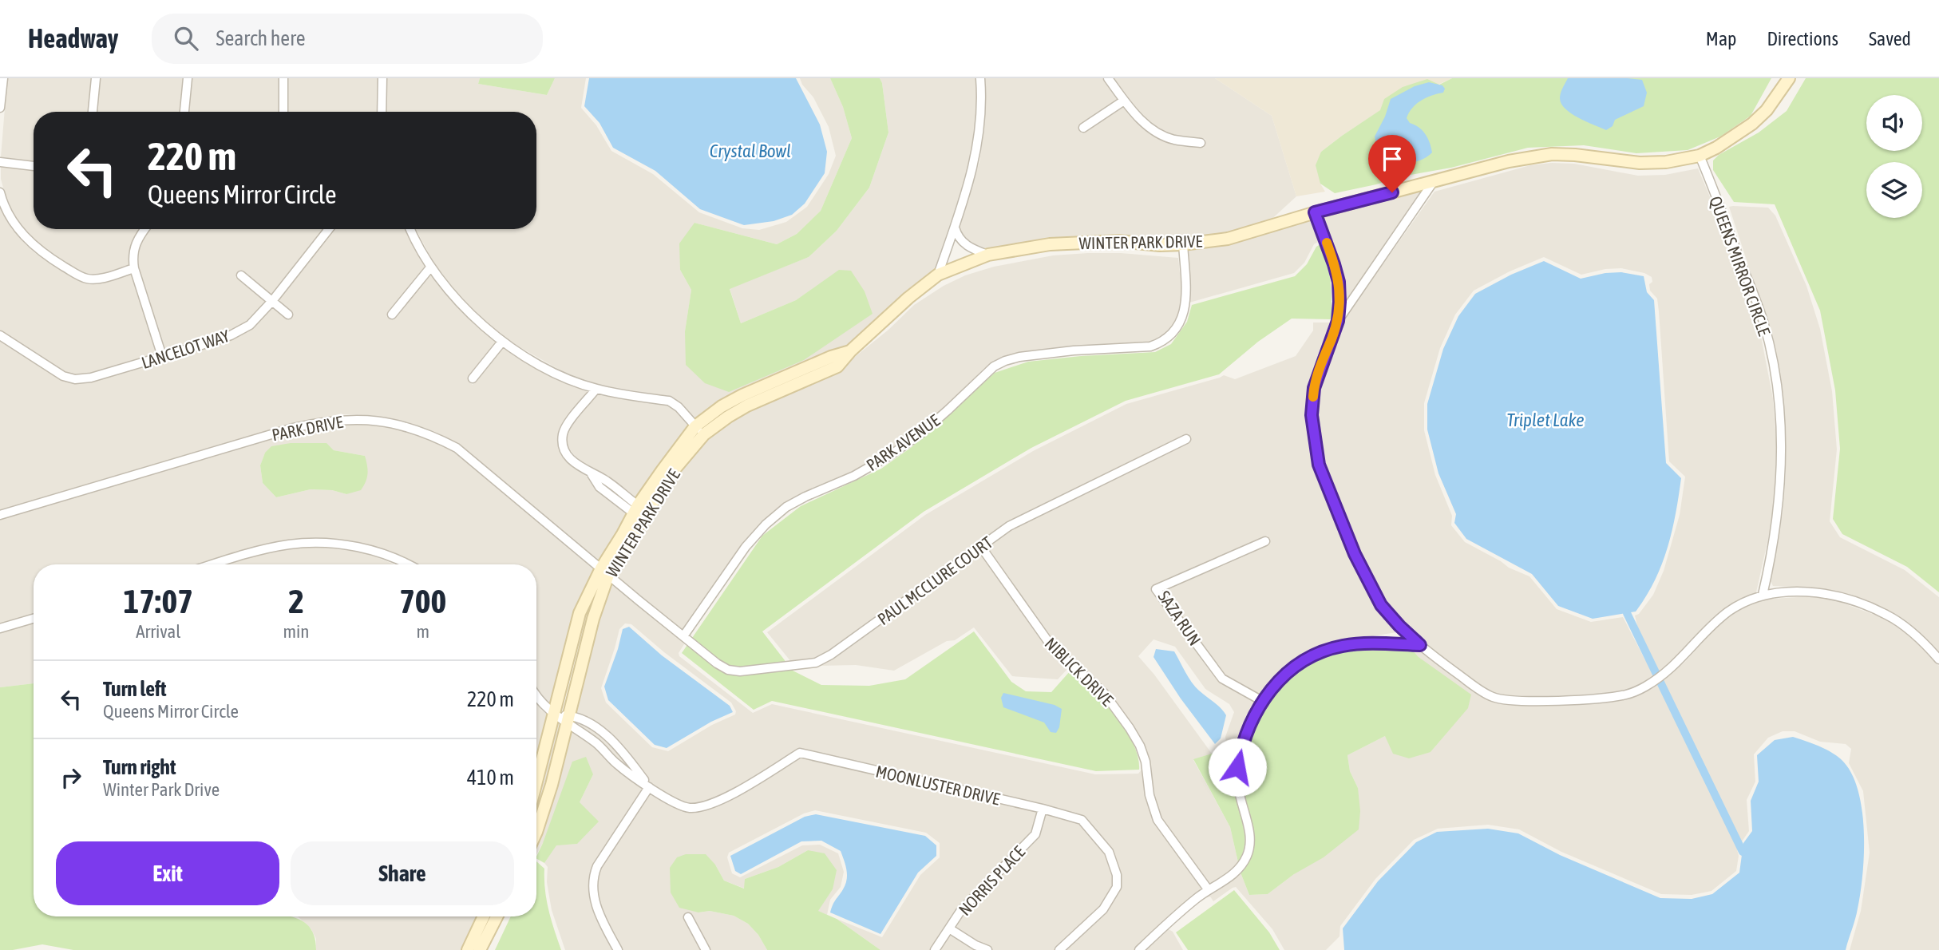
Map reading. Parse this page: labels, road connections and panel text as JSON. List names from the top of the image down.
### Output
{
  "streets": {
    "street": [
      "WINTER PARK DRIVE",
      "QUEENS MIRROR CIRCLE",
      "LANCELOT WAY",
      "PARK DRIVE",
      "PARK AVENUE",
      "PAUL MCCLURE COURT",
      "SAZA RUN",
      "NIBLICK DRIVE",
      "MOONLUSTER DRIVE",
      "NORRIS PLACE"
    ]
  },
  "crossings": [
    ["WINTER PARK DRIVE", "QUEENS MIRROR CIRCLE"],
    ["WINTER PARK DRIVE", "PARK DRIVE"],
    ["WINTER PARK DRIVE", "PARK AVENUE"],
    ["WINTER PARK DRIVE", "MOONLUSTER DRIVE"],
    ["PARK AVENUE", "PAUL MCCLURE COURT"],
    ["PAUL MCCLURE COURT", "NIBLICK DRIVE"],
    ["MOONLUSTER DRIVE", "NORRIS PLACE"]
  ],
  "water": ["Crystal Bowl", "Triplet Lake"],
  "page": {
    "header": "Headway",
    "search": "Search here",
    "nav": ["Map", "Directions", "Saved"],
    "turn": ["220 m", "Queens Mirror Circle"],
    "eta": [
      "17:07",
      "Arrival",
      "2",
      "min",
      "700",
      "m"
    ],
    "list": [
      {
        "name": "Turn left",
        "note": "Queens Mirror Circle",
        "value": "220 m"
      },
      {
        "name": "Turn right",
        "note": "Winter Park Drive",
        "value": "410 m"
      }
    ],
    "buttons": ["Exit", "Share"]
  }
}
